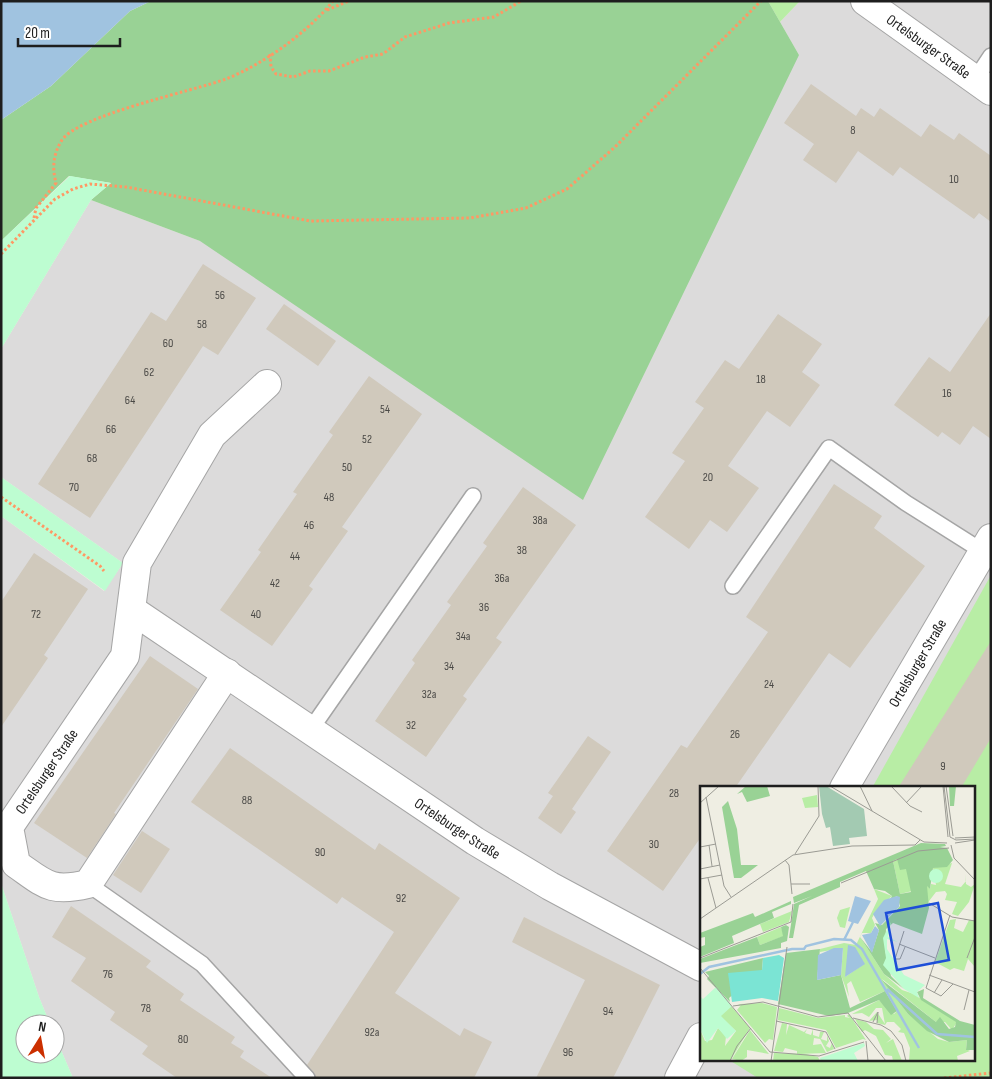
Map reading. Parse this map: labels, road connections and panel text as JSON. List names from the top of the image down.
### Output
{
  "streets": {
    "street": ["Ortelsburger Straße"]
  },
  "house_numbers": [
    "8",
    "10",
    "56",
    "58",
    "60",
    "62",
    "18",
    "16",
    "64",
    "54",
    "66",
    "52",
    "68",
    "50",
    "20",
    "70",
    "48",
    "38a",
    "46",
    "38",
    "44",
    "36a",
    "42",
    "36",
    "72",
    "40",
    "34a",
    "34",
    "24",
    "32a",
    "32",
    "26",
    "9",
    "28",
    "88",
    "30",
    "90",
    "92",
    "76",
    "78",
    "94",
    "92a",
    "80",
    "96"
  ],
  "scale_bar": "20 m",
  "north": "top"
}
